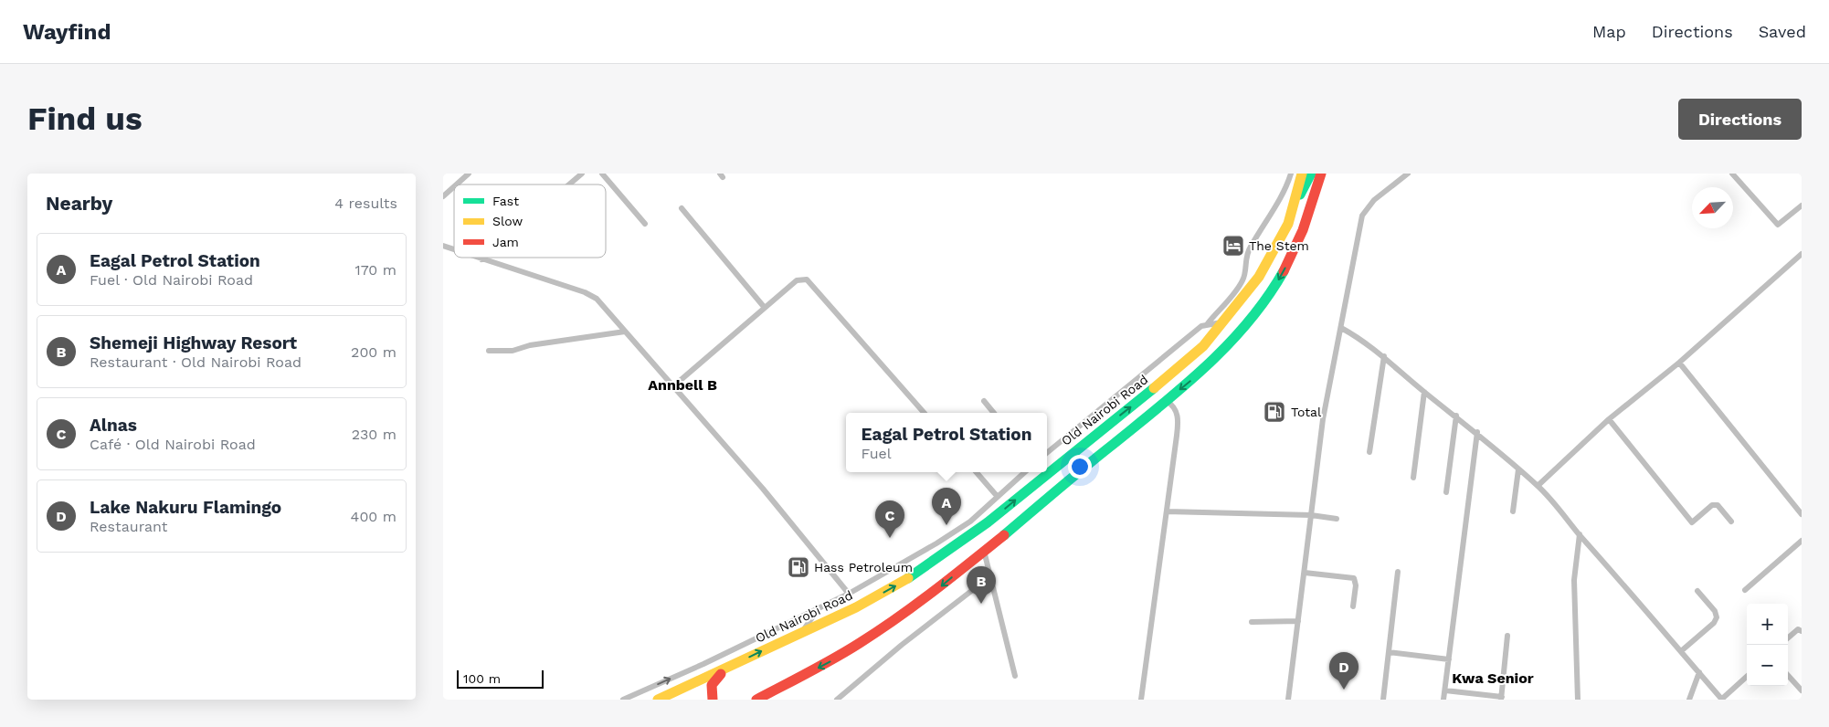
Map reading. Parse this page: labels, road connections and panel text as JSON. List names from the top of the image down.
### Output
{
  "streets": {
    "highway": ["Old Nairobi Road"]
  },
  "districts": ["Annbell B", "Kwa Senior"],
  "places": {
    "hotel": ["The Stem"],
    "fuel station": ["Total", "Hass Petroleum"]
  },
  "legend": ["Fast", "Slow", "Jam"],
  "scale_bar": "100 m",
  "north": "bottom left",
  "page": {
    "header": "Wayfind",
    "nav": ["Map", "Directions", "Saved"],
    "buttons": "Directions",
    "title": "Find us",
    "heading": ["Nearby", "4 results"],
    "list": [
      {
        "mark": "A",
        "name": "Eagal Petrol Station",
        "note": "Fuel · Old Nairobi Road",
        "value": "170 m"
      },
      {
        "mark": "B",
        "name": "Shemeji Highway Resort",
        "note": "Restaurant · Old Nairobi Road",
        "value": "200 m"
      },
      {
        "mark": "C",
        "name": "Alnas",
        "note": "Café · Old Nairobi Road",
        "value": "230 m"
      },
      {
        "mark": "D",
        "name": "Lake Nakuru Flamingo",
        "note": "Restaurant",
        "value": "400 m"
      }
    ],
    "popup": ["Eagal Petrol Station", "Fuel"],
    "pins": [
      "A",
      "C",
      "B",
      "D"
    ],
    "map_buttons": ["+", "−"],
    "scale": "100 m"
  }
}
